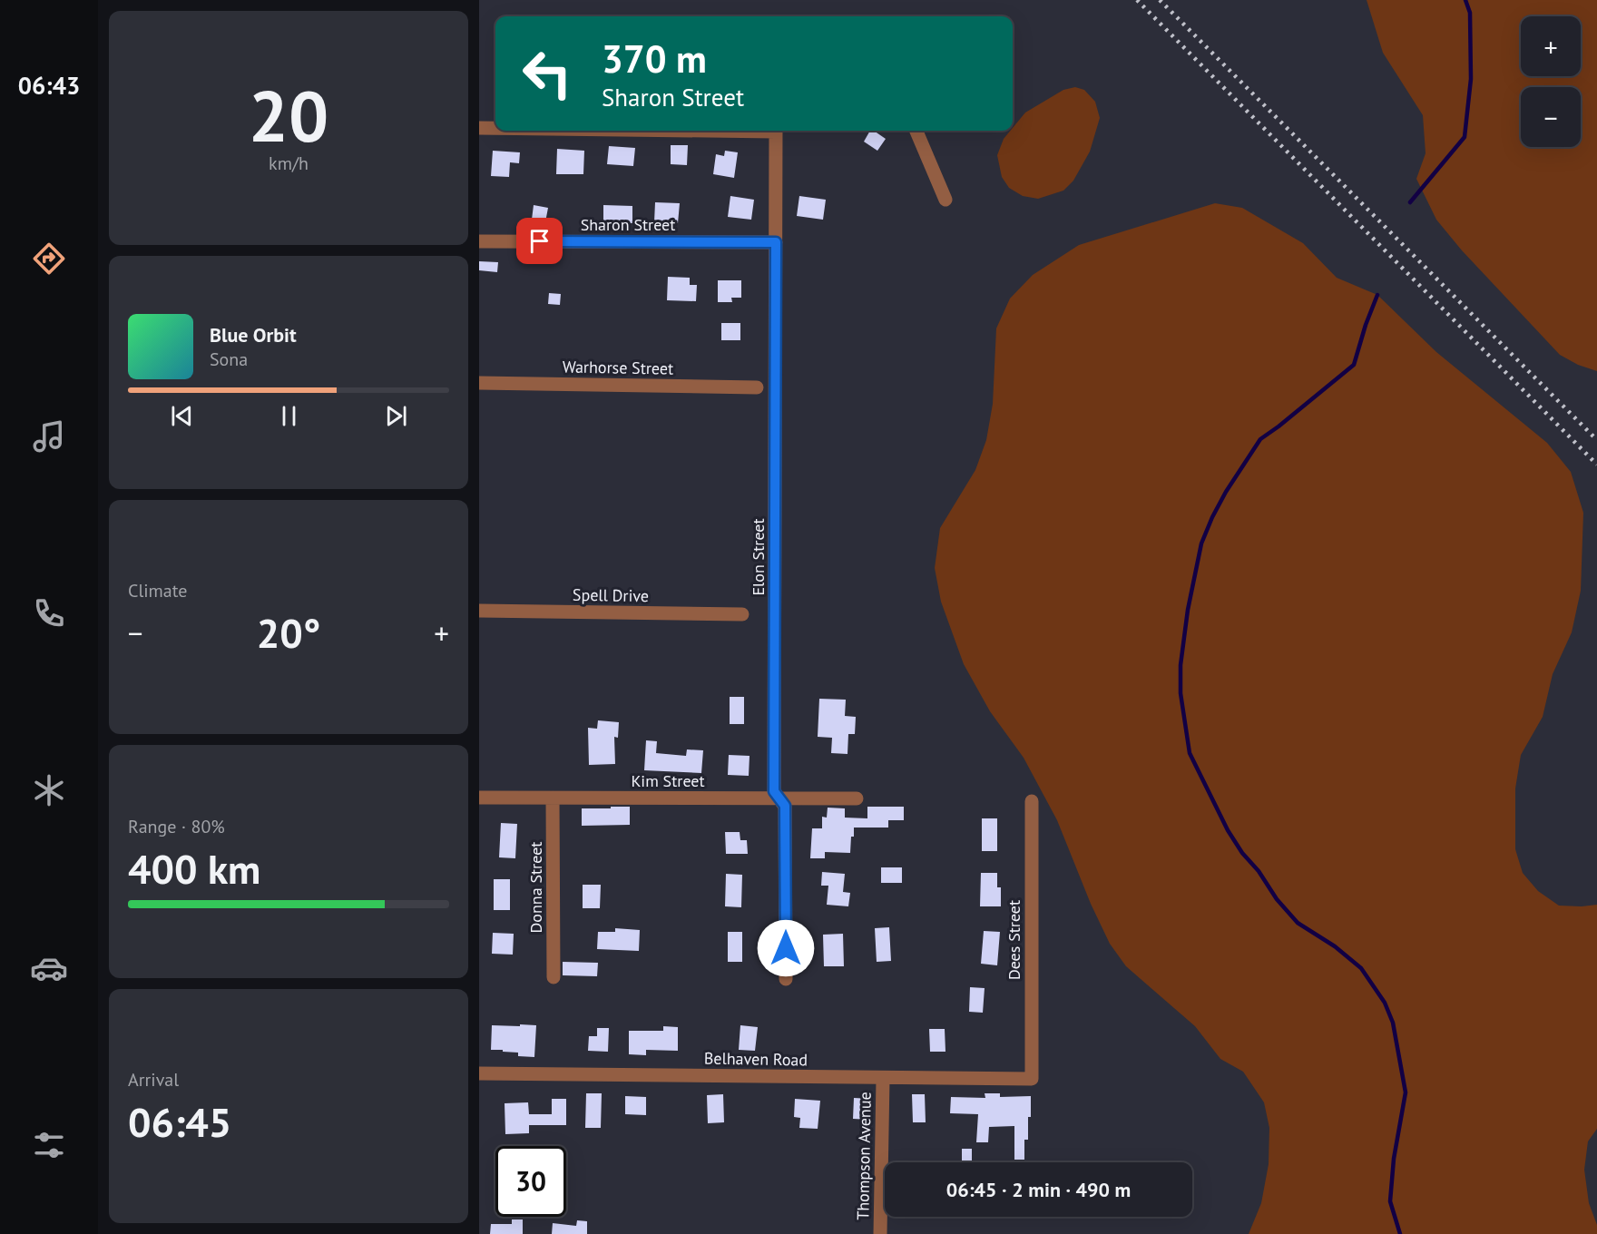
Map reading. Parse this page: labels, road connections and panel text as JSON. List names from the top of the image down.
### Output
{
  "streets": {
    "street": [
      "Sharon Street",
      "Warhorse Street",
      "Elon Street",
      "Spell Drive",
      "Kim Street",
      "Donna Street",
      "Dees Street",
      "Belhaven Road",
      "Thompson Avenue"
    ]
  },
  "crossings": [
    ["Sharon Street", "Elon Street"],
    ["Elon Street", "Kim Street"],
    ["Kim Street", "Donna Street"],
    ["Dees Street", "Belhaven Road"],
    ["Belhaven Road", "Thompson Avenue"]
  ],
  "page": {
    "tabs": "06:43",
    "tile": [
      ["20", "km/h"],
      "Climate",
      ["Range · 80%", "400 km"],
      ["Arrival", "06:45"]
    ],
    "map_buttons": ["+", "−"],
    "turn": ["370 m", "Sharon Street"],
    "song": ["Blue Orbit", "Sona"],
    "heat": ["−", "20°", "+"],
    "limit": "30",
    "trip": "06:45 · 2 min · 490 m"
  }
}
